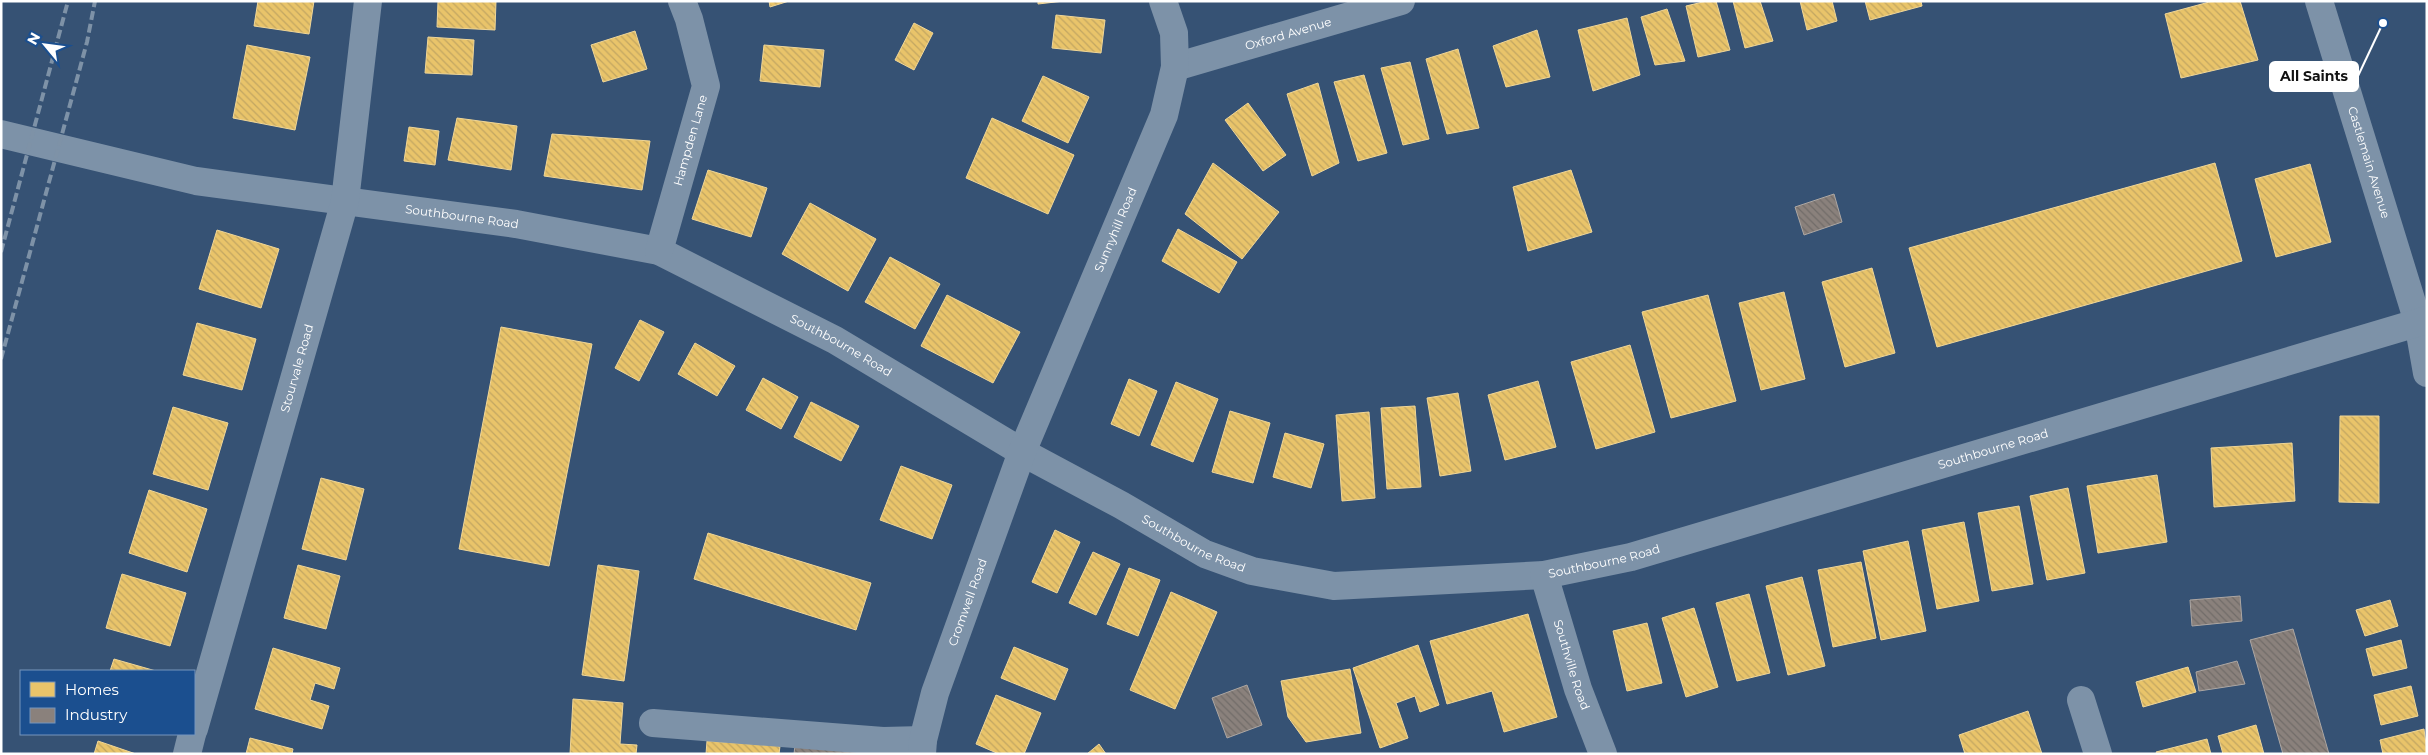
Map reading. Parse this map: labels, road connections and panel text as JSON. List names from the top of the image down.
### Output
{
  "streets": {
    "street": [
      "Oxford Avenue",
      "Hampden Lane",
      "Castlemain Avenue",
      "Southbourne Road",
      "Sunnyhill Road",
      "Stourvale Road",
      "Cromwell Road",
      "Southville Road"
    ]
  },
  "crossings": [
    ["Oxford Avenue", "Sunnyhill Road"],
    ["Hampden Lane", "Southbourne Road"],
    ["Castlemain Avenue", "Southbourne Road"],
    ["Southbourne Road", "Sunnyhill Road"],
    ["Southbourne Road", "Stourvale Road"],
    ["Southbourne Road", "Cromwell Road"],
    ["Southbourne Road", "Southville Road"],
    ["Sunnyhill Road", "Cromwell Road"]
  ],
  "places": ["All Saints"],
  "legend": ["Homes", "Industry"],
  "north": "top left"
}
